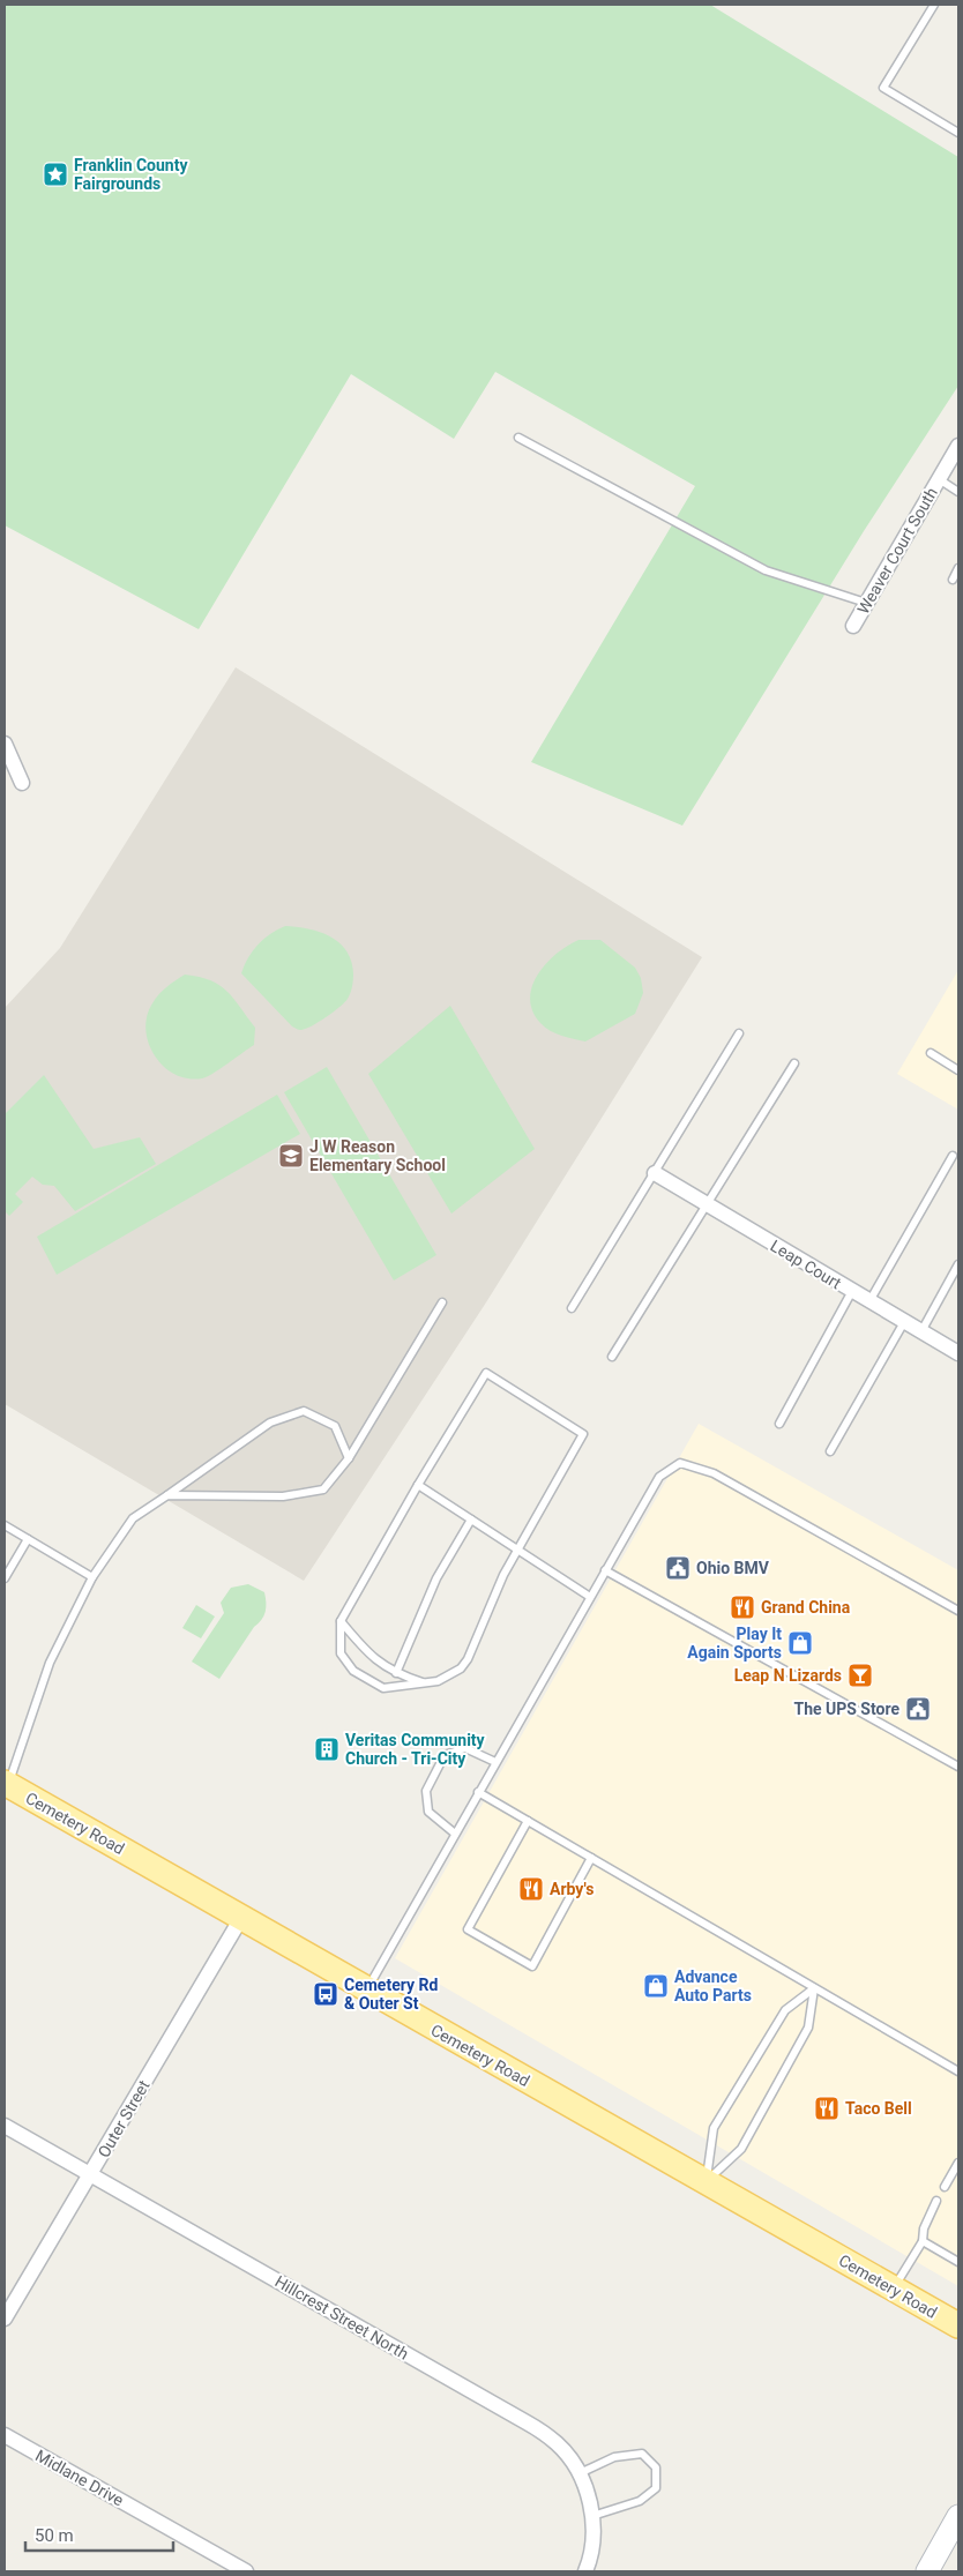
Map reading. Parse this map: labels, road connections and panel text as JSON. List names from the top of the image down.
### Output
{
  "streets": {
    "main road": ["Cemetery Road"],
    "street": [
      "Weaver Court South",
      "Leap Court",
      "Outer Street",
      "Hillcrest Street North",
      "Midlane Drive"
    ]
  },
  "crossings": [
    ["Cemetery Road", "Outer Street"],
    ["Outer Street", "Hillcrest Street North"]
  ],
  "places": {
    "place": ["Franklin County Fairgrounds"],
    "school or university": ["J W Reason Elementary School"],
    "public building": ["Ohio BMV", "The UPS Store"],
    "restaurant": ["Grand China", "Arby's", "Taco Bell"],
    "shop": ["Play It Again Sports", "Advance Auto Parts"],
    "bar": ["Leap N Lizards"],
    "building": ["Veritas Community Church - Tri-City"],
    "bus stop": ["Cemetery Rd & Outer St"]
  },
  "scale_bar": "50 m"
}
